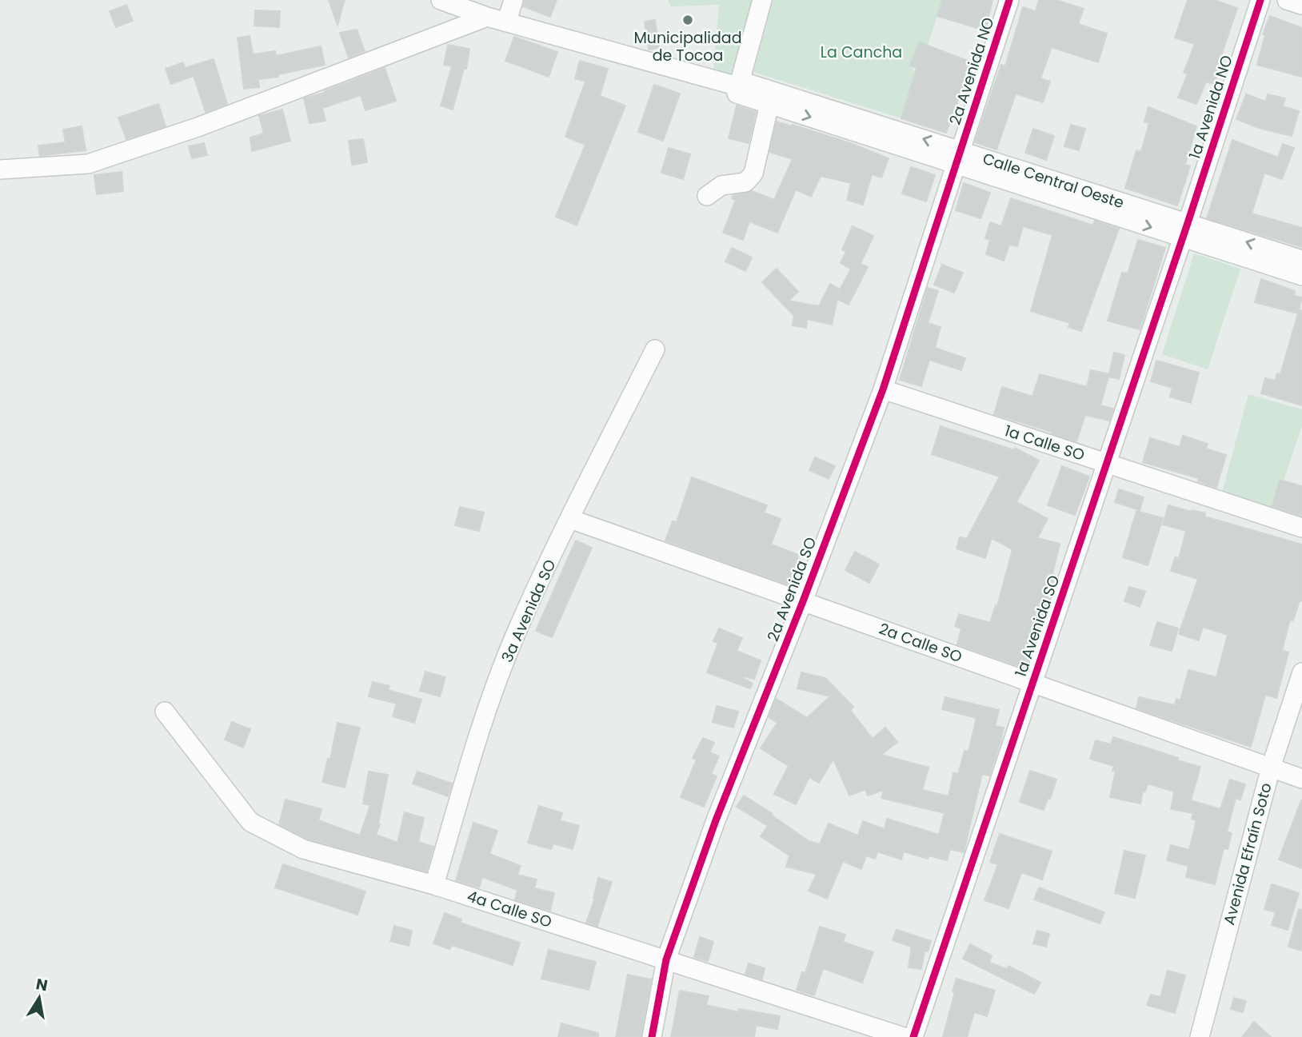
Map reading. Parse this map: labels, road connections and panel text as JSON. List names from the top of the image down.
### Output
{
  "streets": {
    "street": [
      "2a Avenida NO",
      "1a Avenida NO",
      "Calle Central Oeste",
      "1a Calle SO",
      "2a Avenida SO",
      "3a Avenida SO",
      "1a Avenida SO",
      "2a Calle SO",
      "Avenida Efraín Soto",
      "4a Calle SO"
    ]
  },
  "crossings": [
    ["2a Avenida NO", "Calle Central Oeste"],
    ["2a Avenida NO", "2a Avenida SO"],
    ["1a Avenida NO", "Calle Central Oeste"],
    ["1a Avenida NO", "1a Avenida SO"],
    ["Calle Central Oeste", "2a Avenida SO"],
    ["Calle Central Oeste", "1a Avenida SO"],
    ["1a Calle SO", "2a Avenida SO"],
    ["1a Calle SO", "1a Avenida SO"],
    ["2a Avenida SO", "2a Calle SO"],
    ["2a Avenida SO", "4a Calle SO"],
    ["3a Avenida SO", "2a Calle SO"],
    ["3a Avenida SO", "4a Calle SO"],
    ["1a Avenida SO", "2a Calle SO"],
    ["2a Calle SO", "Avenida Efraín Soto"]
  ],
  "parks": ["La Cancha"],
  "places": ["Municipalidad de Tocoa"],
  "north": "top"
}
